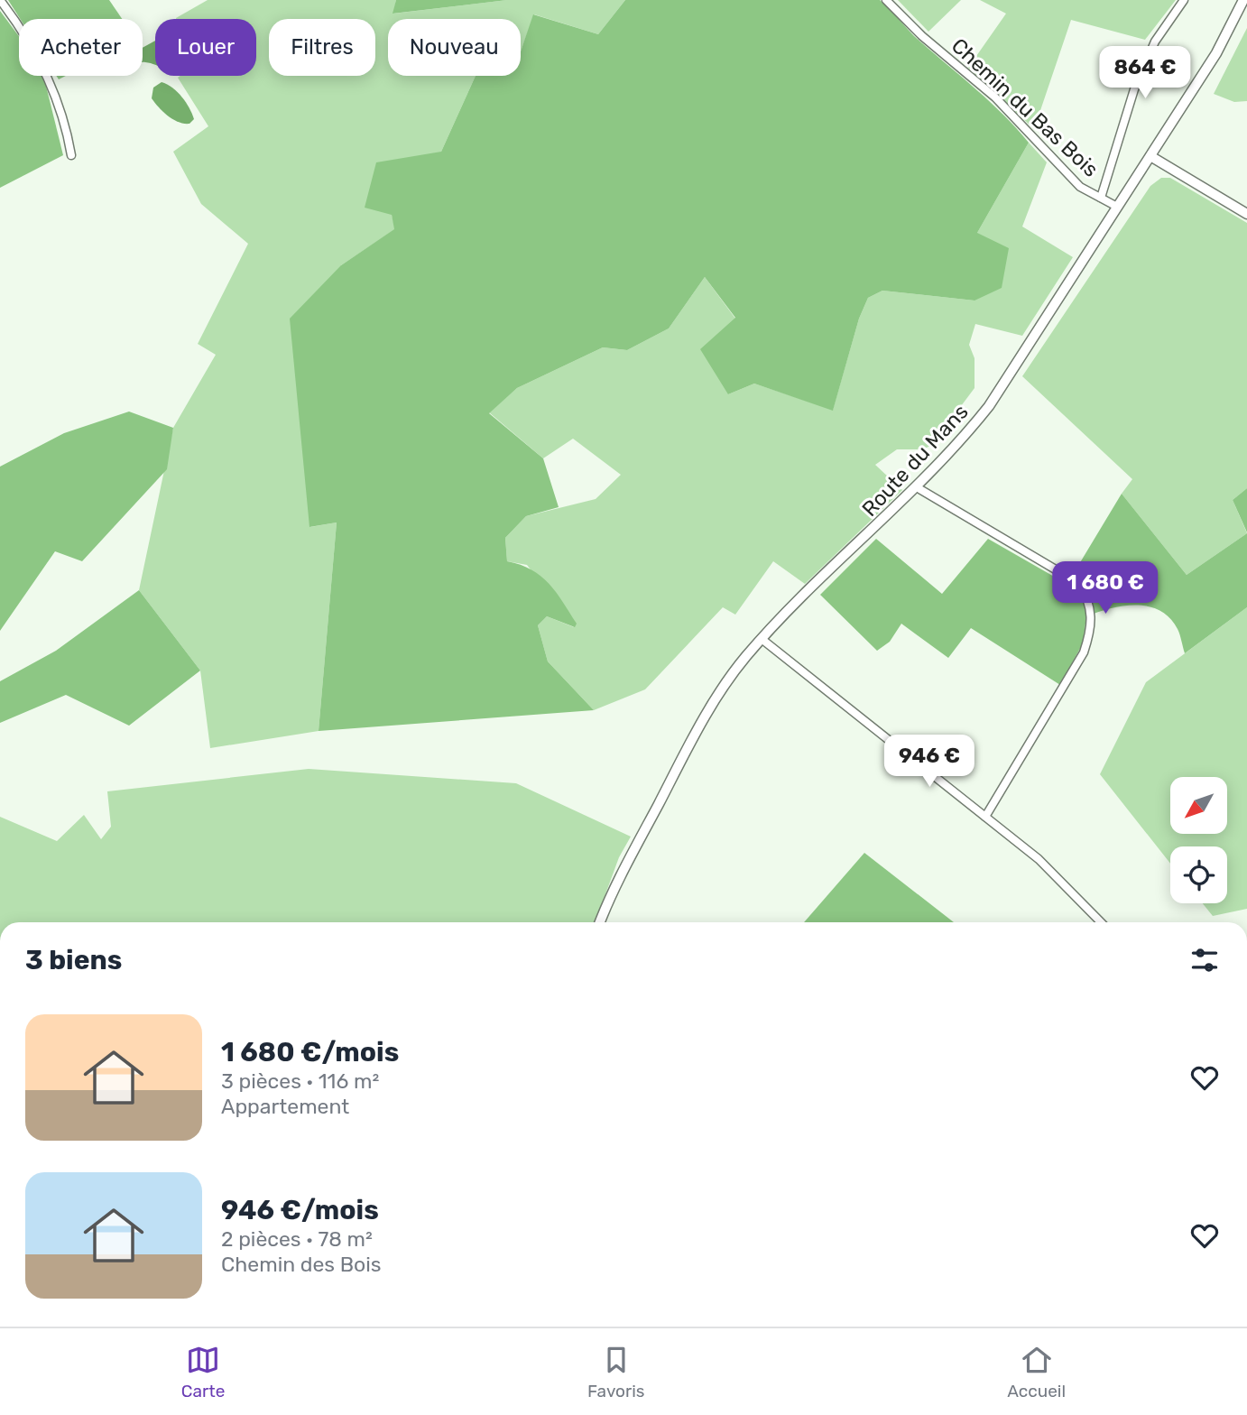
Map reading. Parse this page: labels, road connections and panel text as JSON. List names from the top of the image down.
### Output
{
  "streets": {
    "street": ["Chemin du Bas Bois", "Route du Mans"]
  },
  "crossings": [
    ["Chemin du Bas Bois", "Route du Mans"]
  ],
  "north": "bottom left",
  "page": {
    "chip": [
      "Acheter",
      "Louer",
      "Filtres",
      "Nouveau"
    ],
    "price": ["864 €", "1 680 €", "946 €"],
    "heading": "3 biens",
    "list": [
      {
        "name": "1 680 €/mois",
        "note": "3 pièces · 116 m² · Appartement"
      },
      {
        "name": "946 €/mois",
        "note": "2 pièces · 78 m² · Chemin des Bois"
      }
    ],
    "tabs": ["Carte", "Favoris", "Accueil"]
  }
}
